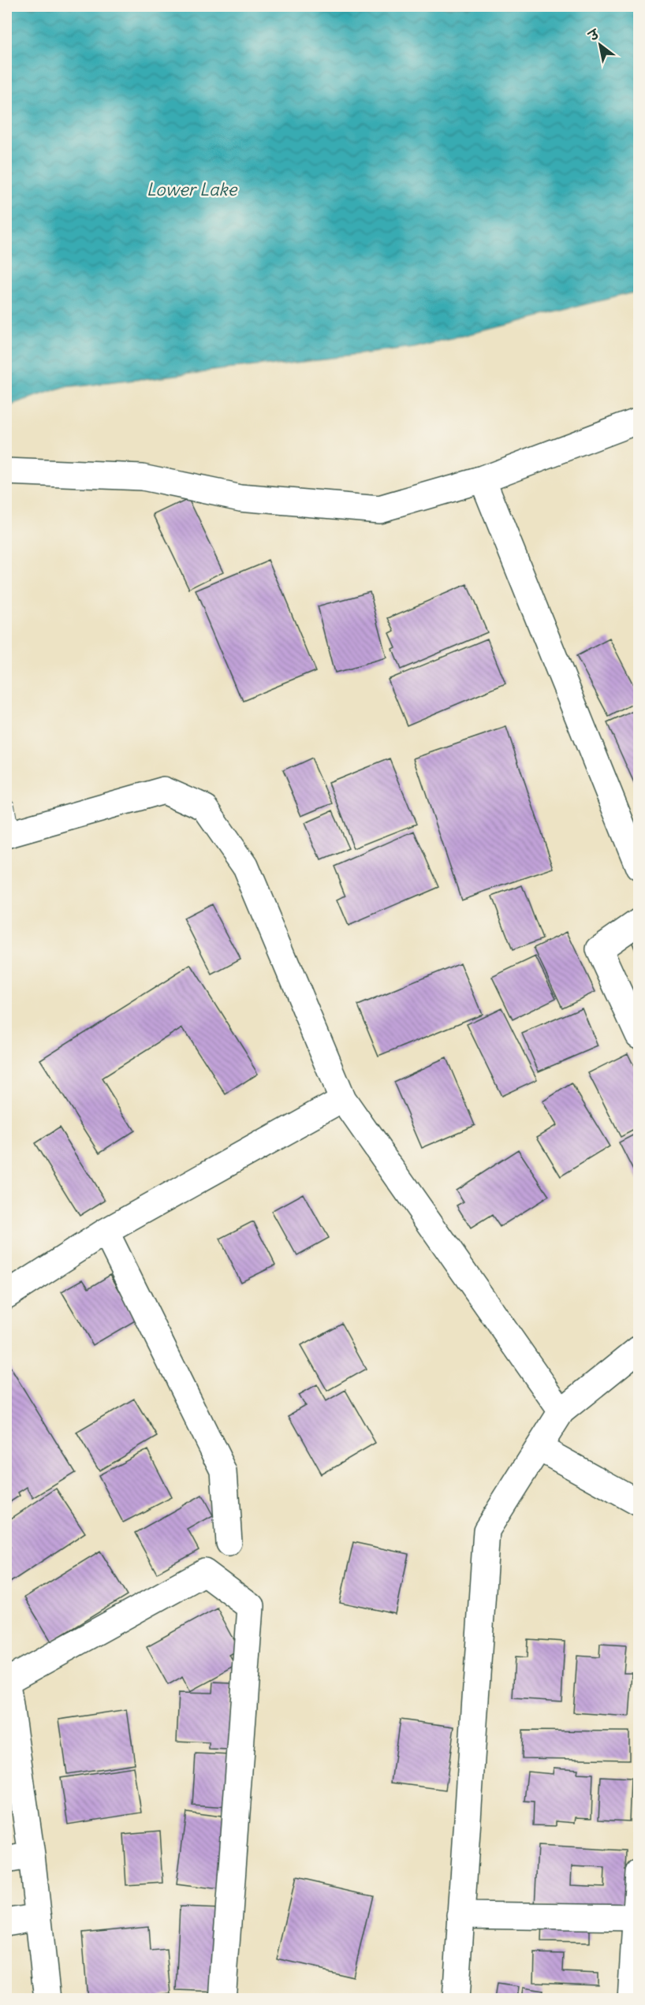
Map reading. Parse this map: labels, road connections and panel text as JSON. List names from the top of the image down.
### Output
{
  "water": ["Lower Lake"],
  "north": "top left"
}
